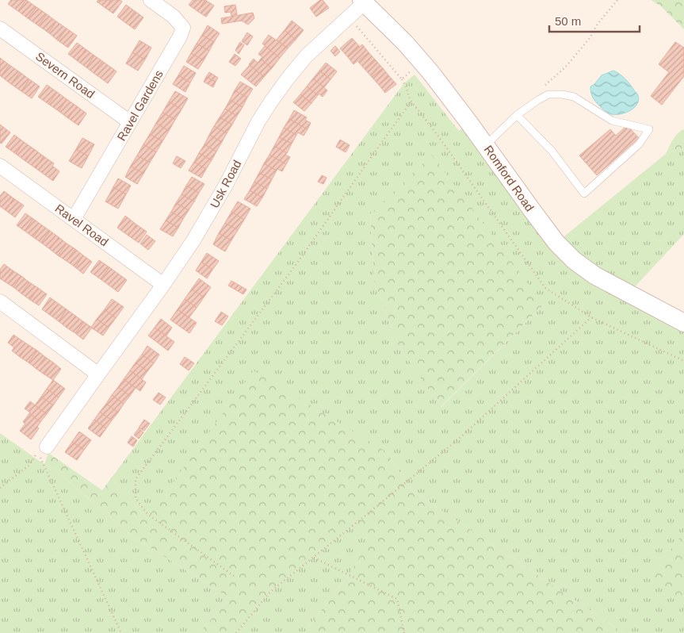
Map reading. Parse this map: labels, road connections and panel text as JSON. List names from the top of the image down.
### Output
{
  "streets": {
    "street": [
      "Severn Road",
      "Ravel Gardens",
      "Romford Road",
      "Usk Road",
      "Ravel Road"
    ]
  },
  "crossings": [
    ["Severn Road", "Ravel Gardens"],
    ["Ravel Gardens", "Ravel Road"],
    ["Romford Road", "Usk Road"],
    ["Usk Road", "Ravel Road"]
  ],
  "scale_bar": "50 m"
}
